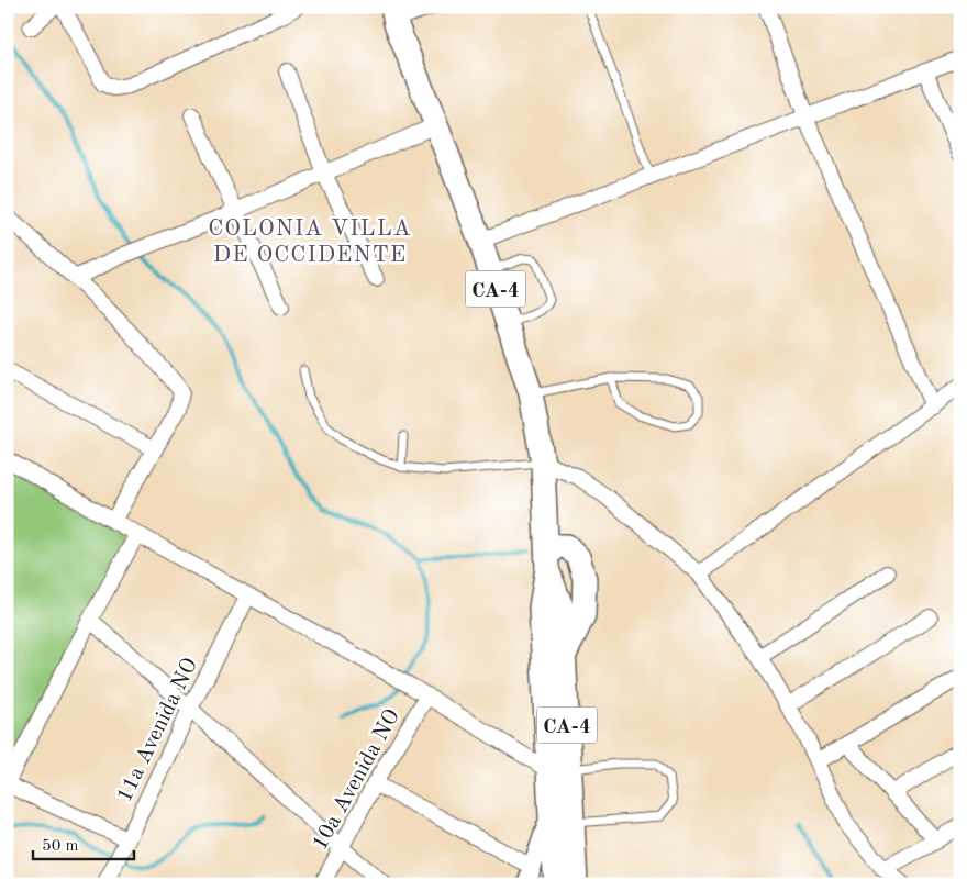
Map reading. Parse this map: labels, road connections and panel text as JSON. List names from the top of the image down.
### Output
{
  "streets": {
    "main road": ["CA-4"],
    "street": ["11a Avenida NO", "10a Avenida NO"]
  },
  "districts": ["COLONIA VILLA DE OCCIDENTE"],
  "scale_bar": "50 m"
}
